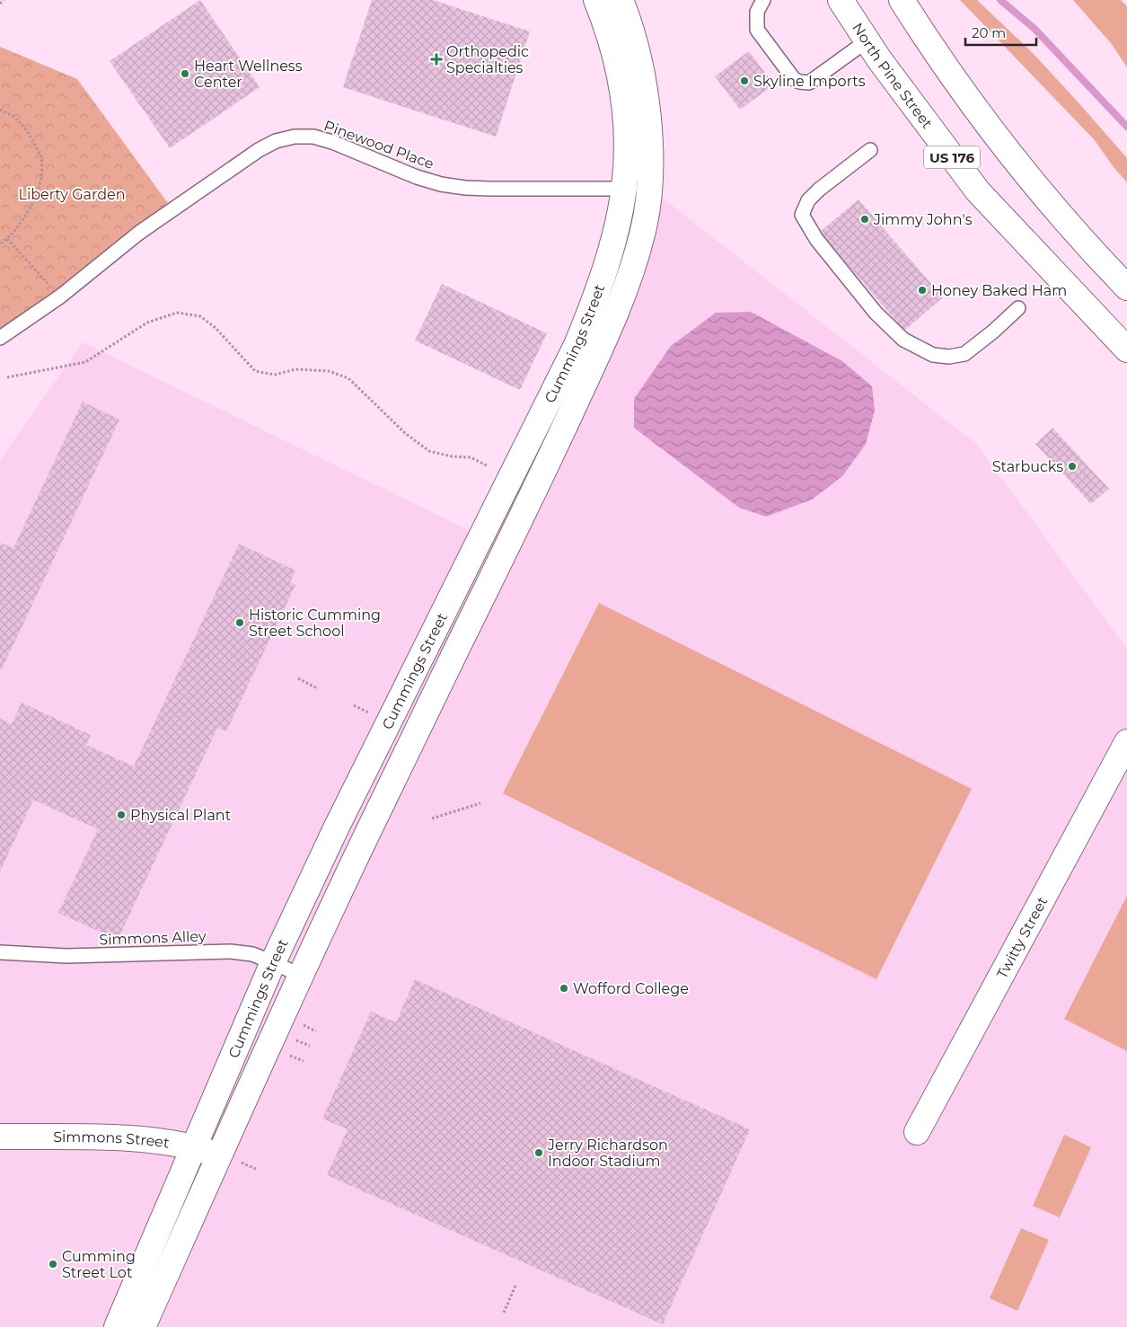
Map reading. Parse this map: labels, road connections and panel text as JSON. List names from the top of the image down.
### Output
{
  "streets": {
    "main road": [
      "North Pine Street",
      "US 176",
      "Cummings Street",
      "Twitty Street",
      "Simmons Street"
    ],
    "lane": ["Pinewood Place", "Simmons Alley"]
  },
  "crossings": [
    ["Pinewood Place", "Cummings Street"],
    ["Cummings Street", "Simmons Alley"],
    ["Cummings Street", "Simmons Street"]
  ],
  "parks": ["Liberty Garden"],
  "places": {
    "health": ["Orthopedic Specialties"],
    "other": [
      "Heart Wellness Center",
      "Skyline Imports",
      "Jimmy John's",
      "Honey Baked Ham",
      "Starbucks",
      "Historic Cumming Street School",
      "Physical Plant",
      "Wofford College",
      "Jerry Richardson Indoor Stadium",
      "Cumming Street Lot"
    ]
  },
  "scale_bar": "20 m"
}
